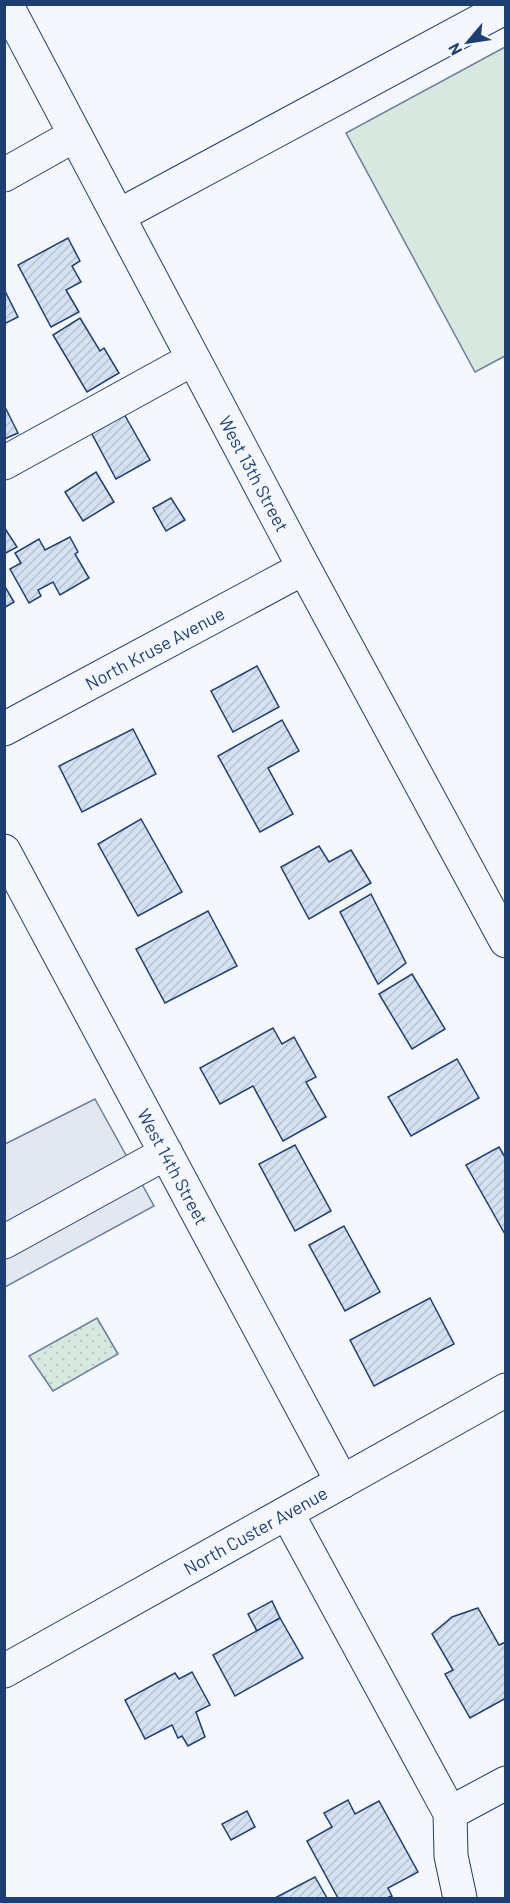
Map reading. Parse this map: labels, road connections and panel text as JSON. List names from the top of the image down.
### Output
{
  "streets": {
    "street": [
      "West 13th Street",
      "North Kruse Avenue",
      "West 14th Street",
      "North Custer Avenue"
    ]
  },
  "crossings": [
    ["West 13th Street", "North Kruse Avenue"],
    ["West 14th Street", "North Custer Avenue"]
  ],
  "north": "bottom left"
}
